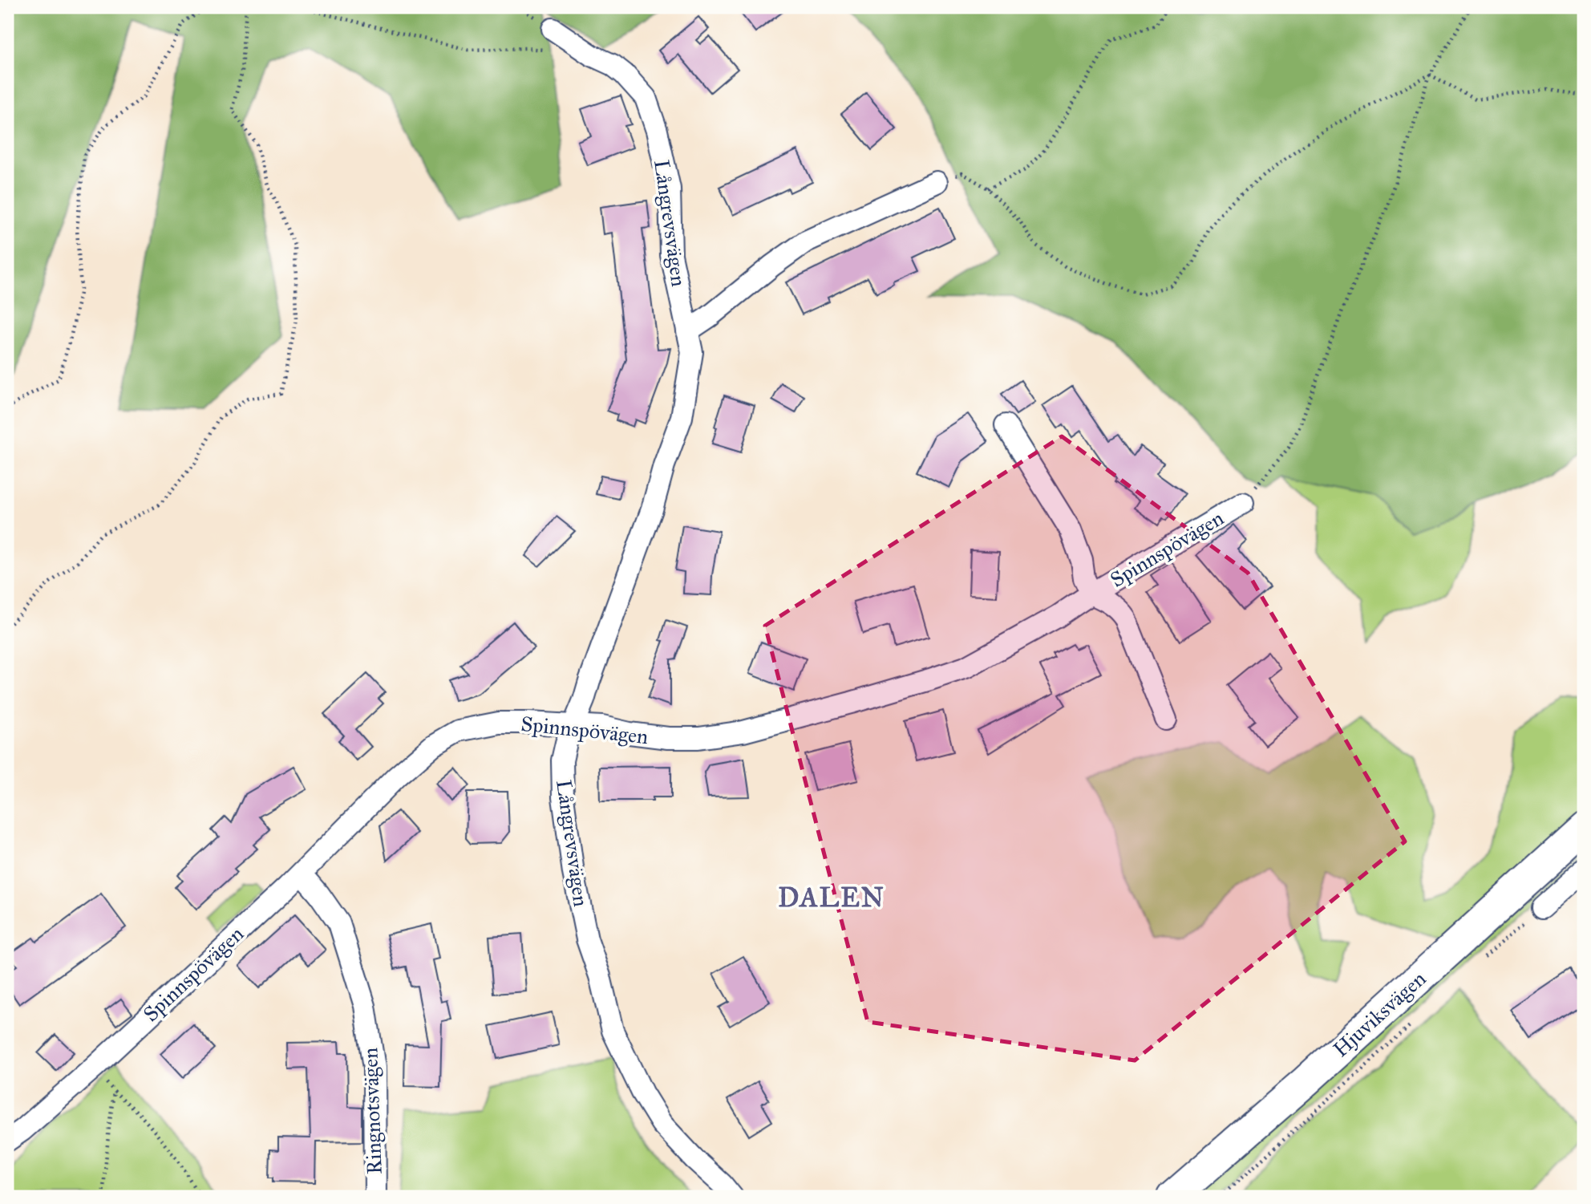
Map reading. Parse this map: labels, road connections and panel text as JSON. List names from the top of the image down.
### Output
{
  "streets": {
    "main road": ["Hjuviksvägen"],
    "street": ["Långrevsvägen", "Spinnspövägen", "Ringnotsvägen"]
  },
  "crossings": [
    ["Långrevsvägen", "Spinnspövägen"],
    ["Spinnspövägen", "Ringnotsvägen"]
  ],
  "districts": ["DALEN"]
}
